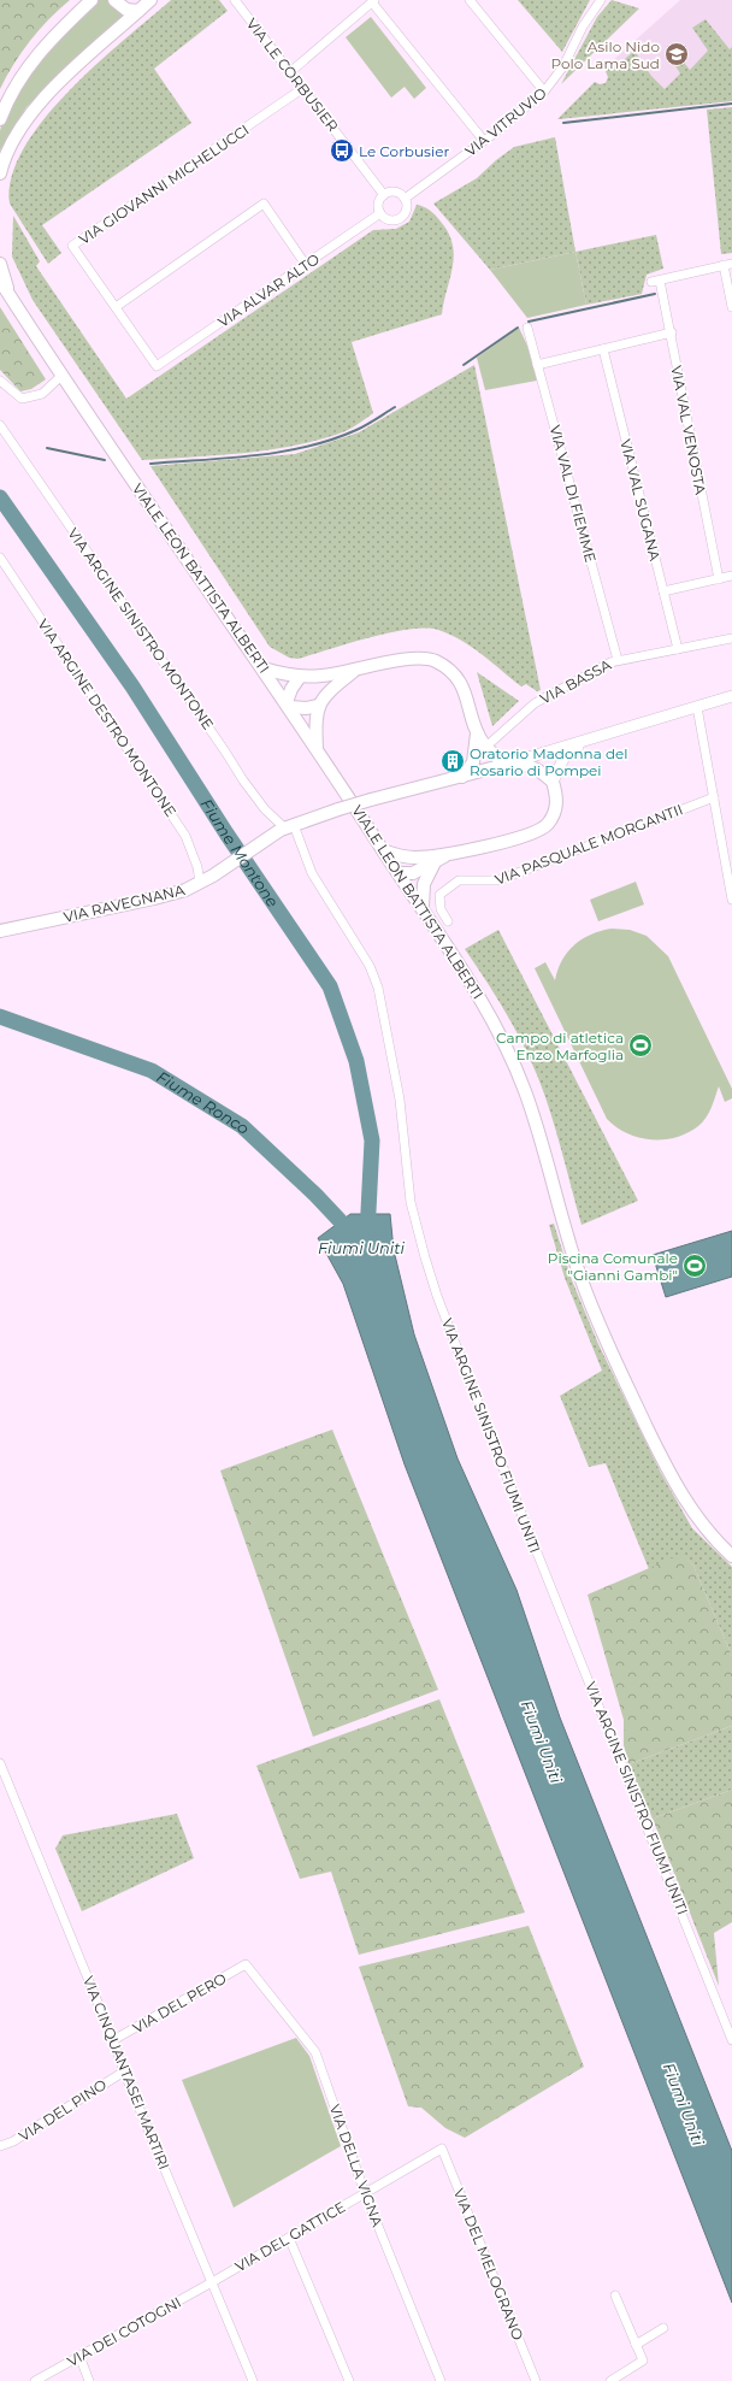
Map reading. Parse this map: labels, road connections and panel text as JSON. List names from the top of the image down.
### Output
{
  "streets": {
    "main road": ["VIALE LEON BATTISTA ALBERTI", "VIA RAVEGNANA"],
    "street": [
      "VIA LE CORBUSIER",
      "VIA VITRUVIO",
      "VIA GIOVANNI MICHELUCCI",
      "VIA ALVAR ALTO",
      "VIA VAL VENOSTA",
      "VIA VAL DI FIEMME",
      "VIA VAL SUGANA",
      "VIA ARGINE SINISTRO MONTONE",
      "VIA BASSA",
      "VIA ARGINE DESTRO MONTONE",
      "VIA PASQUALE MORGANTII",
      "VIA ARGINE SINISTRO FIUMI UNITI",
      "VIA DEL PERO",
      "VIA CINQUANTASEI MARTIRI",
      "VIA DEL PINO",
      "VIA DELLA VIGNA",
      "VIA DEL GATTICE",
      "VIA DEL MELOGRANO",
      "VIA DEI COTOGNI"
    ]
  },
  "crossings": [
    ["VIA LE CORBUSIER", "VIA VITRUVIO"],
    ["VIA LE CORBUSIER", "VIA GIOVANNI MICHELUCCI"],
    ["VIA LE CORBUSIER", "VIA ALVAR ALTO"],
    ["VIA VITRUVIO", "VIA ALVAR ALTO"],
    ["VIA GIOVANNI MICHELUCCI", "VIA ALVAR ALTO"],
    ["VIA VAL DI FIEMME", "VIA BASSA"],
    ["VIA VAL SUGANA", "VIA BASSA"],
    ["VIA ARGINE SINISTRO MONTONE", "VIA RAVEGNANA"],
    ["VIA ARGINE SINISTRO MONTONE", "VIA ARGINE SINISTRO FIUMI UNITI"],
    ["VIA ARGINE DESTRO MONTONE", "VIA RAVEGNANA"],
    ["VIA RAVEGNANA", "VIA ARGINE SINISTRO FIUMI UNITI"],
    ["VIA DEL PERO", "VIA CINQUANTASEI MARTIRI"],
    ["VIA DEL PERO", "VIA DELLA VIGNA"],
    ["VIA CINQUANTASEI MARTIRI", "VIA DEL PINO"],
    ["VIA CINQUANTASEI MARTIRI", "VIA DEL GATTICE"],
    ["VIA CINQUANTASEI MARTIRI", "VIA DEI COTOGNI"],
    ["VIA DELLA VIGNA", "VIA DEL GATTICE"],
    ["VIA DEL GATTICE", "VIA DEL MELOGRANO"],
    ["VIA DEL GATTICE", "VIA DEI COTOGNI"]
  ],
  "water": ["Fiume Montone", "Fiume Ronco", "Fiumi Uniti"],
  "places": {
    "school or university": ["Asilo Nido Polo Lama Sud"],
    "bus stop": ["Le Corbusier"],
    "building": ["Oratorio Madonna del Rosario di Pompei"],
    "sports": ["Campo di atletica Enzo Marfoglia", "Piscina Comunale \"Gianni Gambi\""]
  }
}
